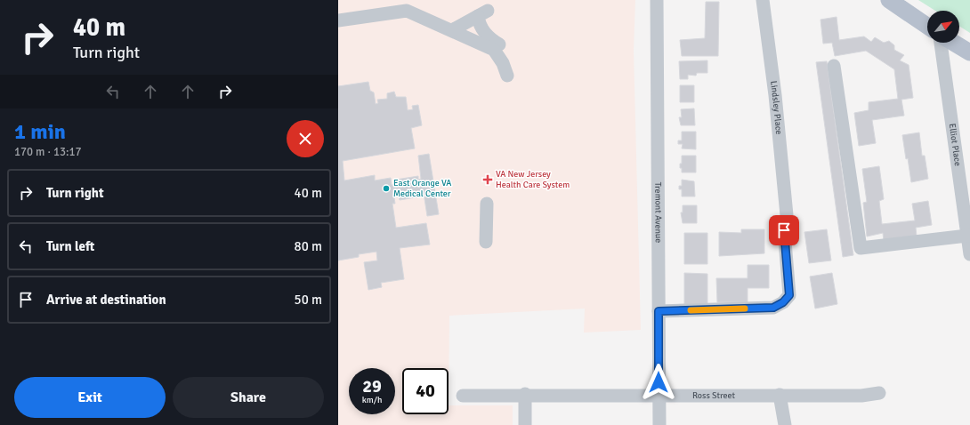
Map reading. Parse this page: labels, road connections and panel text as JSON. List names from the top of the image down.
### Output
{
  "streets": {
    "street": [
      "Lindsley Place",
      "Elliot Place",
      "Tremont Avenue",
      "Ross Street"
    ]
  },
  "crossings": [
    ["Tremont Avenue", "Ross Street"]
  ],
  "places": {
    "health": ["VA New Jersey Health Care System"],
    "other": ["East Orange VA Medical Center"]
  },
  "north": "top right",
  "page": {
    "turn": ["40 m", "Turn right"],
    "heading": ["1 min", "170 m · 13:17"],
    "list": [
      {
        "name": "Turn right",
        "value": "40 m"
      },
      {
        "name": "Turn left",
        "value": "80 m"
      },
      {
        "name": "Arrive at destination",
        "value": "50 m"
      }
    ],
    "speed": "29 km/h",
    "limit": "40",
    "buttons": ["Exit", "Share"]
  }
}
